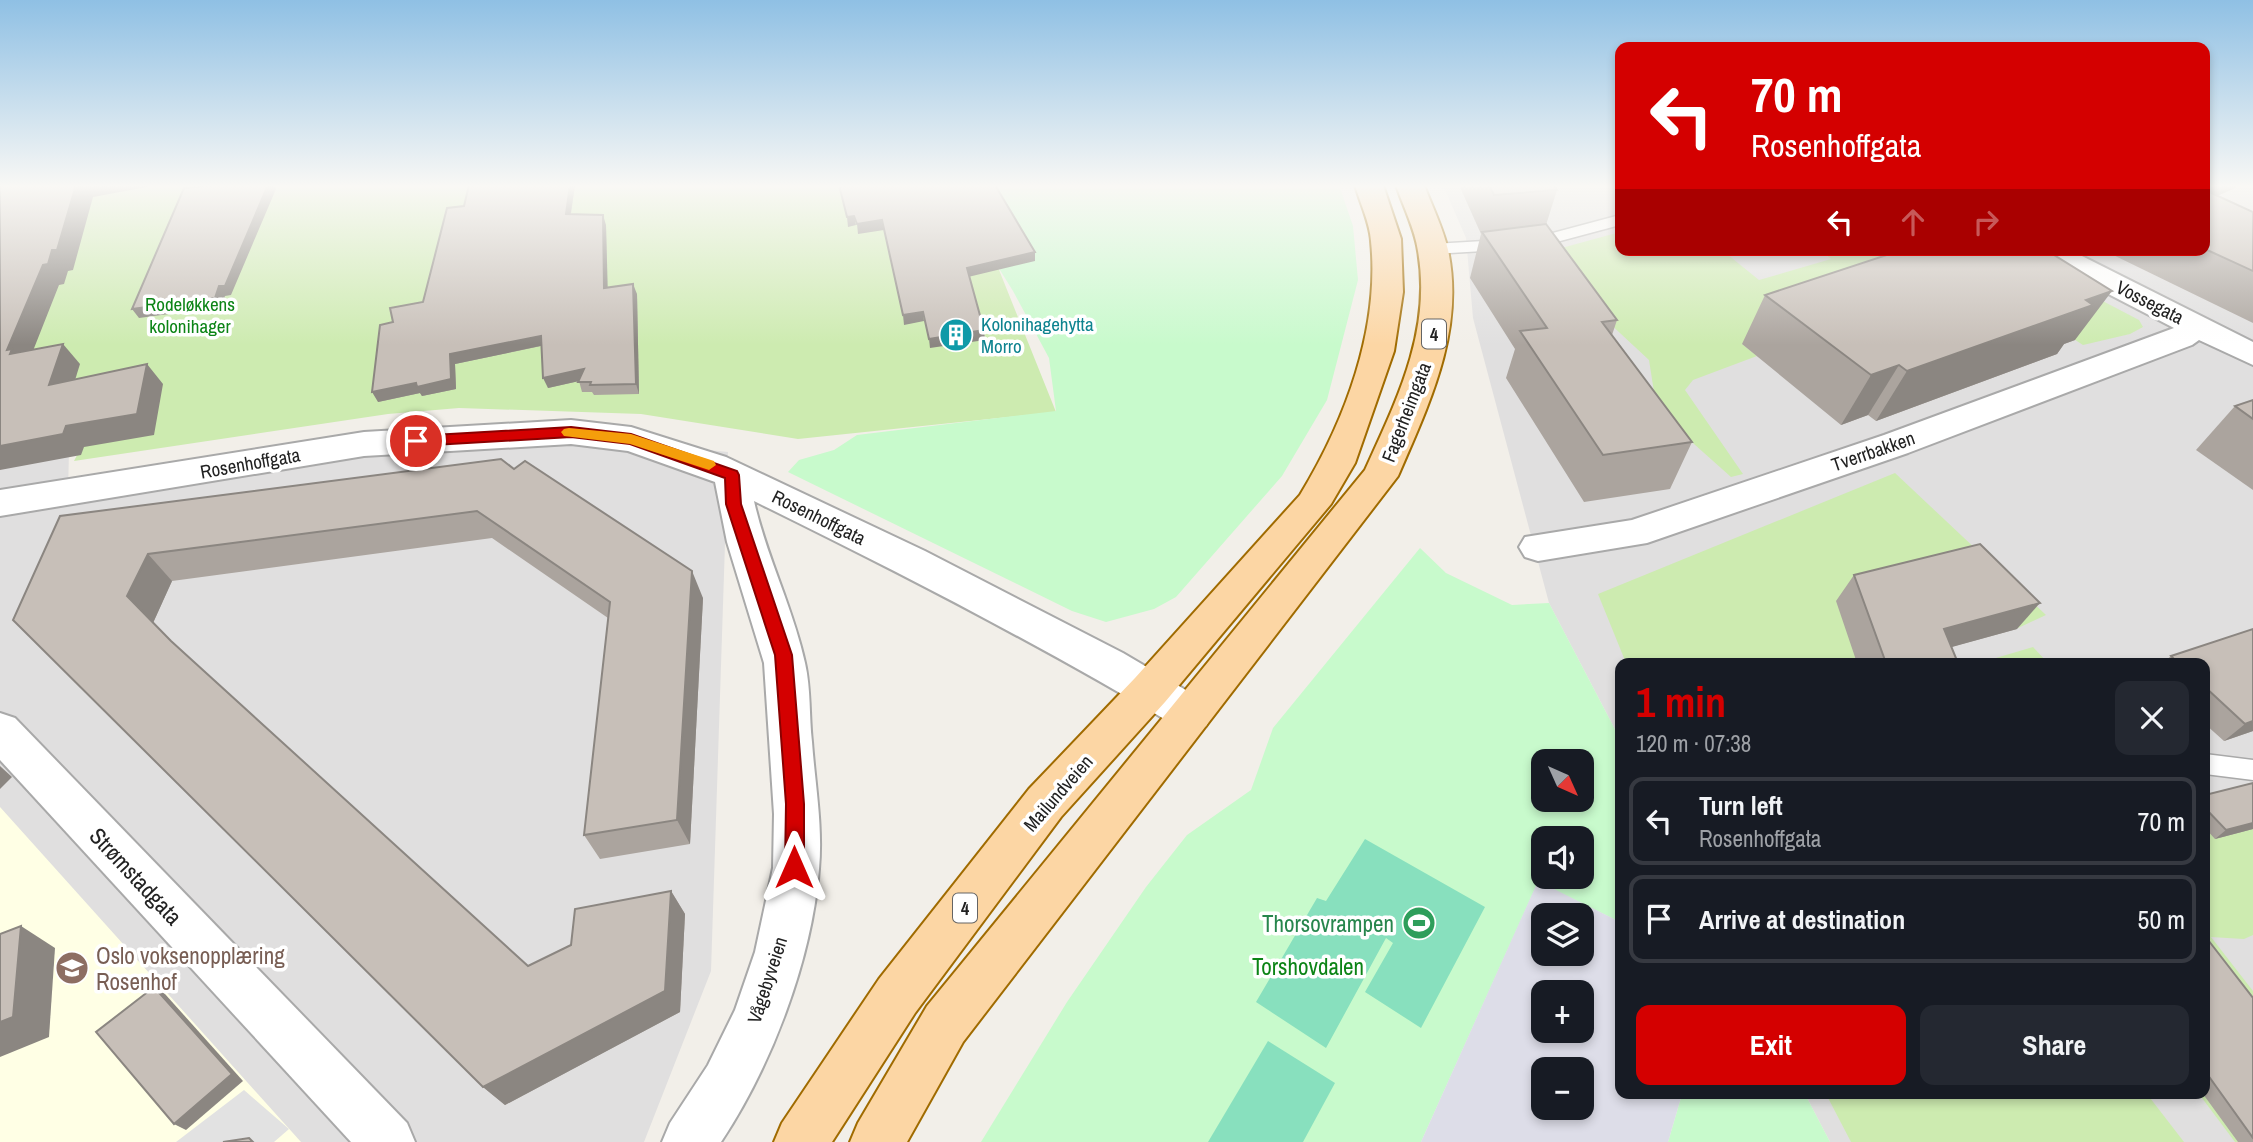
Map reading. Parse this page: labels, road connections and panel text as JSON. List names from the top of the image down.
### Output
{
  "streets": {
    "main road": ["4", "Fagerheimgata", "Mailundveien"],
    "street": [
      "Vossegata",
      "Tverrbakken",
      "Rosenhoffgata",
      "Strømstadgata",
      "Vågebyveien"
    ]
  },
  "crossings": [
    ["Vossegata", "Tverrbakken"],
    ["4", "Fagerheimgata"],
    ["4", "Rosenhoffgata"],
    ["Fagerheimgata", "Rosenhoffgata"],
    ["Rosenhoffgata", "Mailundveien"],
    ["Rosenhoffgata", "Vågebyveien"]
  ],
  "parks": ["Rodeløkkens kolonihager", "Torshovdalen"],
  "places": {
    "building": ["Kolonihagehytta Morro"],
    "sports": ["Thorsovrampen"],
    "school or university": ["Oslo voksenopplæring Rosenhof"]
  },
  "north": "bottom right",
  "page": {
    "turn": ["70 m", "Rosenhoffgata"],
    "heading": ["1 min", "120 m · 07:38"],
    "map_buttons": ["+", "−"],
    "list": [
      {
        "name": "Turn left",
        "note": "Rosenhoffgata",
        "value": "70 m"
      },
      {
        "name": "Arrive at destination",
        "value": "50 m"
      }
    ],
    "buttons": ["Exit", "Share"]
  }
}
